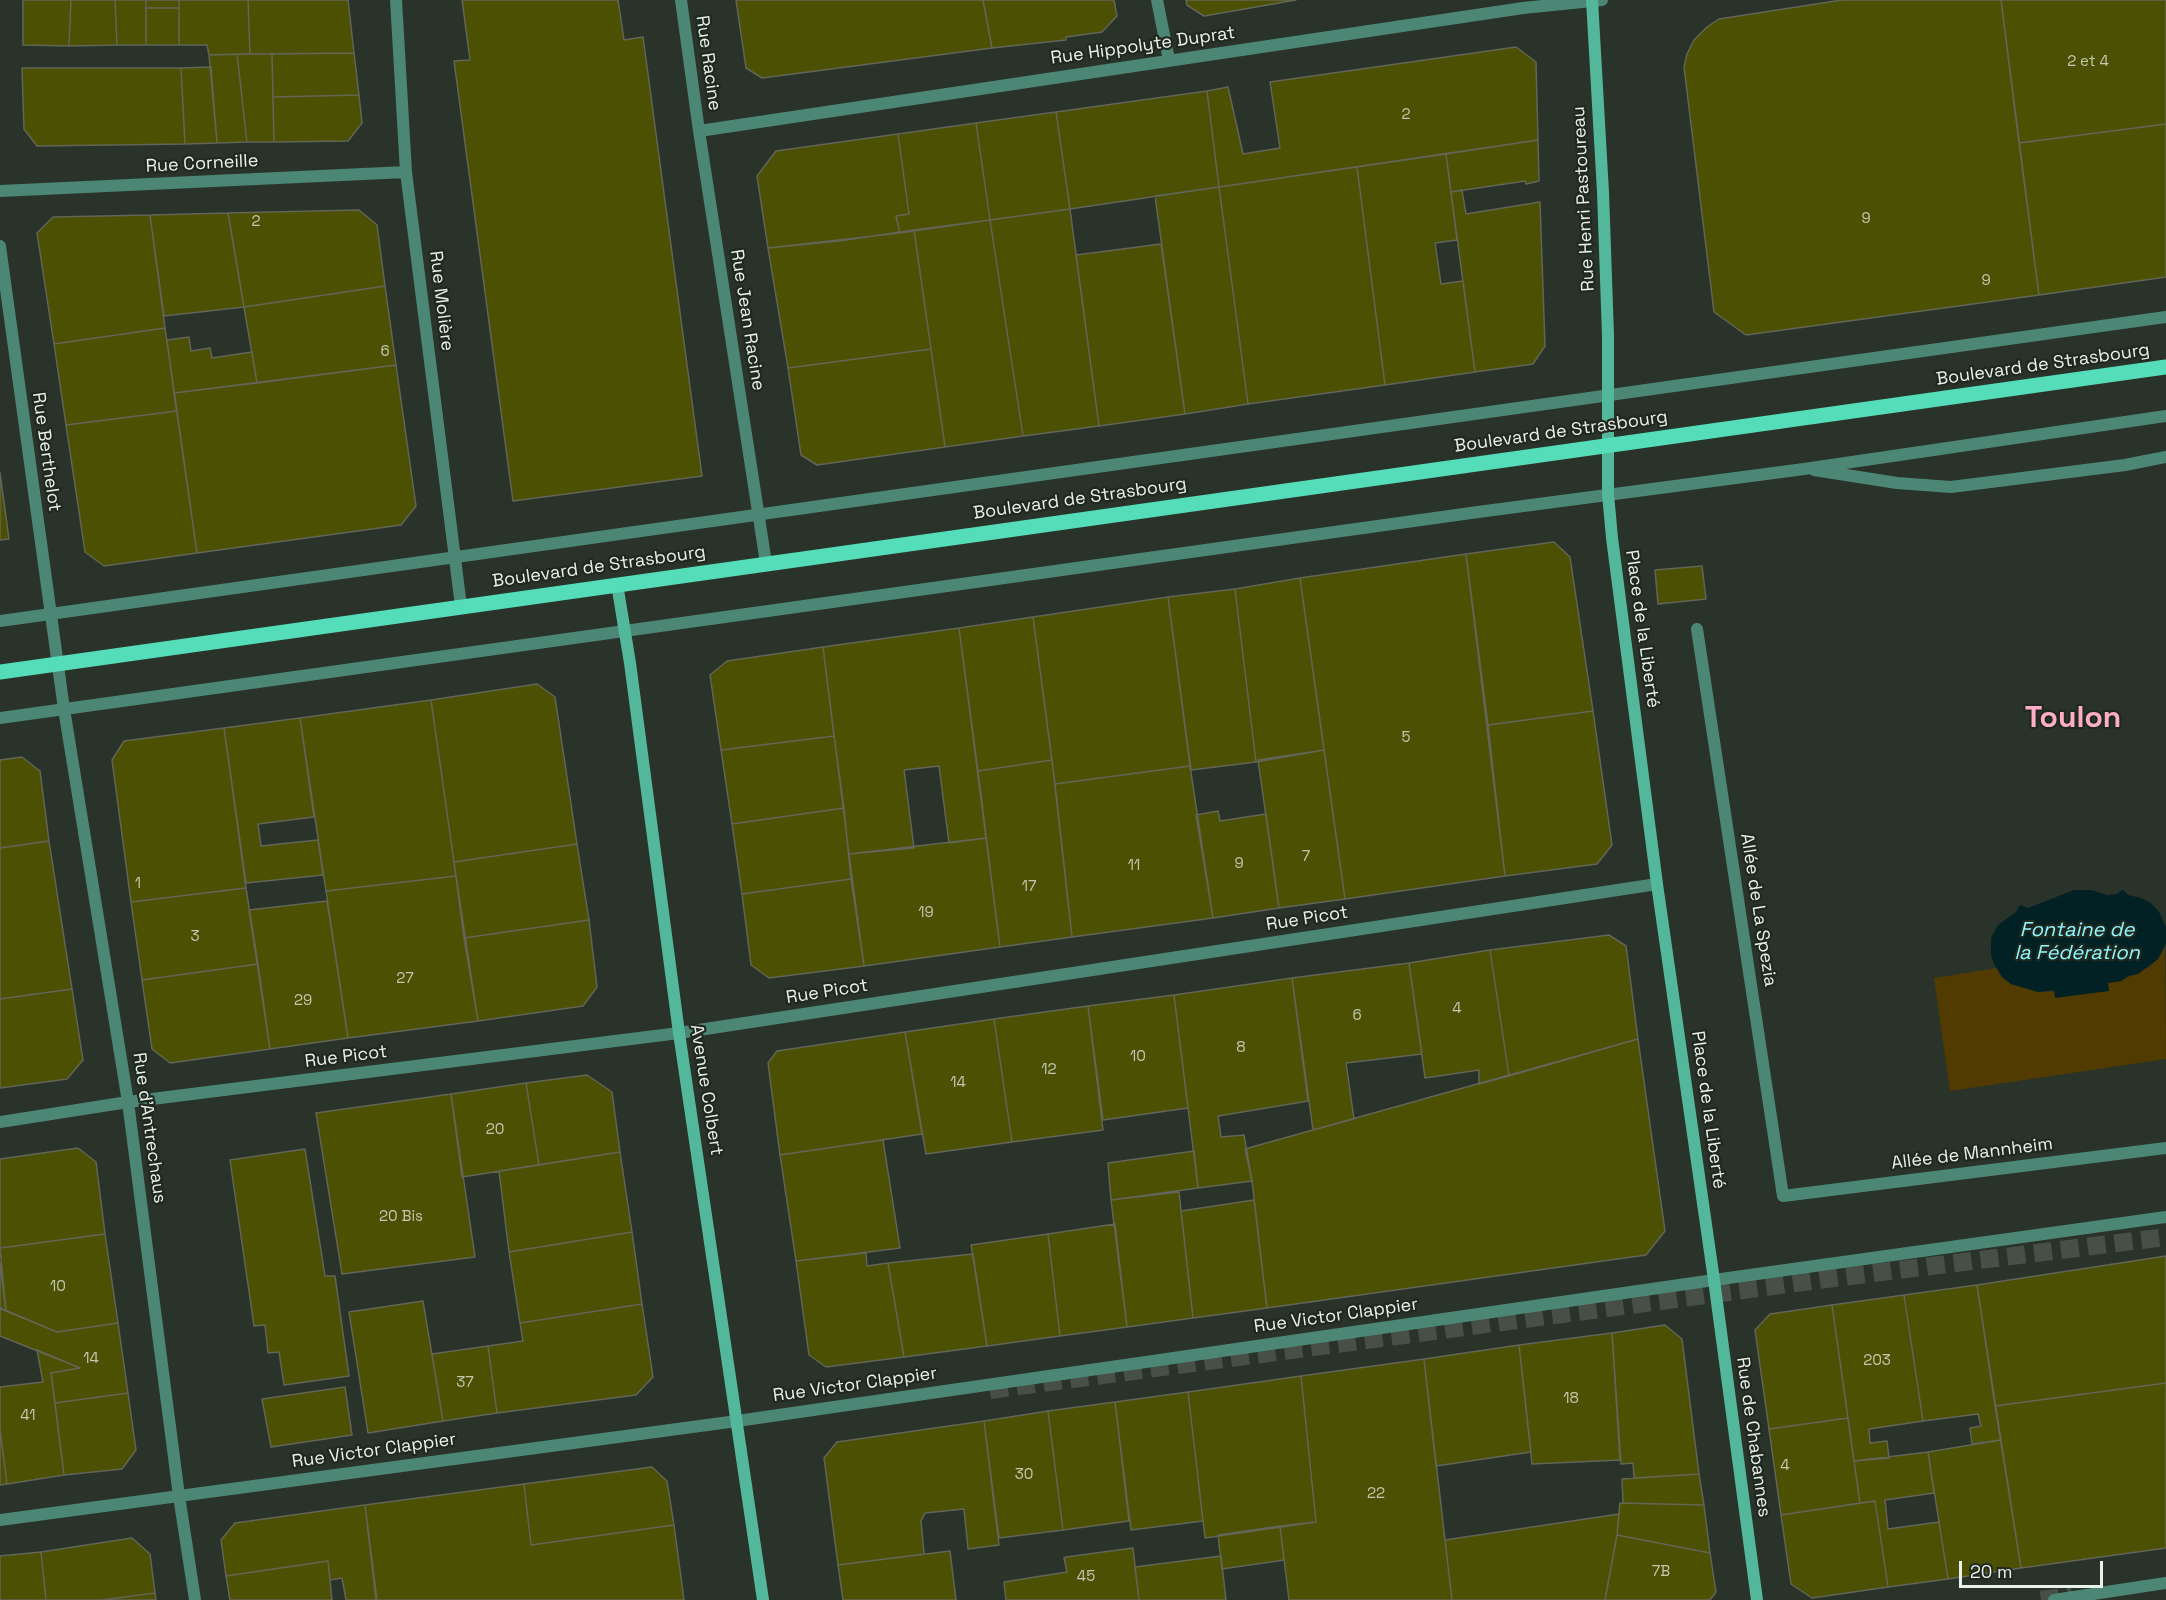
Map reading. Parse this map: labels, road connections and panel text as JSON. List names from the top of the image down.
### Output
{
  "streets": {
    "main road": ["Boulevard de Strasbourg"],
    "street": [
      "Rue Hippolyte Duprat",
      "Rue Racine",
      "Rue Corneille",
      "Rue Henri Pastoureau",
      "Rue Molière",
      "Rue Jean Racine",
      "Rue Berthelot",
      "Place de la Liberté",
      "Allée de La Spezia",
      "Rue Picot",
      "Avenue Colbert",
      "Rue d'Antrechaus",
      "Allée de Mannheim",
      "Rue Victor Clappier",
      "Rue de Chabannes"
    ]
  },
  "crossings": [
    ["Rue Hippolyte Duprat", "Rue Racine"],
    ["Rue Hippolyte Duprat", "Rue Henri Pastoureau"],
    ["Rue Hippolyte Duprat", "Rue Jean Racine"],
    ["Rue Racine", "Rue Jean Racine"],
    ["Rue Corneille", "Rue Molière"],
    ["Rue Henri Pastoureau", "Boulevard de Strasbourg"],
    ["Rue Henri Pastoureau", "Place de la Liberté"],
    ["Rue Molière", "Boulevard de Strasbourg"],
    ["Boulevard de Strasbourg", "Rue Berthelot"],
    ["Boulevard de Strasbourg", "Place de la Liberté"],
    ["Boulevard de Strasbourg", "Avenue Colbert"],
    ["Boulevard de Strasbourg", "Rue d'Antrechaus"],
    ["Rue Berthelot", "Rue d'Antrechaus"],
    ["Place de la Liberté", "Rue Picot"],
    ["Place de la Liberté", "Rue Victor Clappier"],
    ["Place de la Liberté", "Rue de Chabannes"],
    ["Allée de La Spezia", "Allée de Mannheim"],
    ["Rue Picot", "Avenue Colbert"],
    ["Rue Picot", "Rue d'Antrechaus"],
    ["Avenue Colbert", "Rue Victor Clappier"],
    ["Rue d'Antrechaus", "Rue Victor Clappier"],
    ["Rue Victor Clappier", "Rue de Chabannes"]
  ],
  "districts": ["Toulon"],
  "water": ["Fontaine de la Fédération"],
  "house_numbers": [
    "2 et 4",
    "2",
    "9",
    "2",
    "9",
    "6",
    "5",
    "7",
    "9",
    "11",
    "1",
    "17",
    "19",
    "3",
    "27",
    "29",
    "4",
    "6",
    "8",
    "10",
    "12",
    "14",
    "20",
    "20 Bis",
    "10",
    "14",
    "203",
    "37",
    "18",
    "41",
    "4",
    "30",
    "22",
    "7B",
    "45"
  ],
  "scale_bar": "20 m"
}
